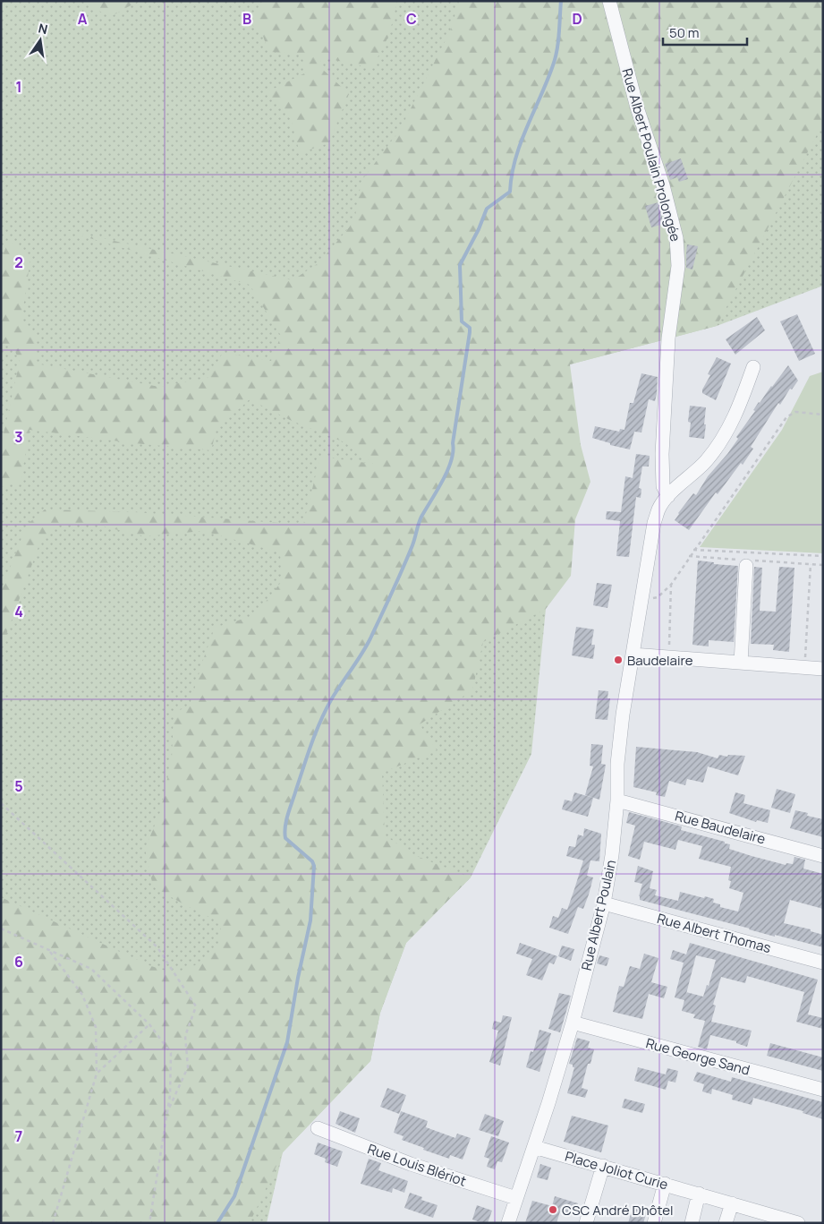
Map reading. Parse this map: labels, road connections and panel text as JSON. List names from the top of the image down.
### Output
{
  "streets": {
    "street": [
      "Rue Albert Poulain Prolongée",
      "Rue Baudelaire",
      "Rue Albert Poulain",
      "Rue Albert Thomas",
      "Rue George Sand",
      "Rue Louis Blériot",
      "Place Joliot Curie"
    ]
  },
  "crossings": [
    ["Rue Albert Poulain Prolongée", "Rue Albert Poulain"],
    ["Rue Baudelaire", "Rue Albert Poulain"],
    ["Rue Albert Poulain", "Rue Albert Thomas"],
    ["Rue Albert Poulain", "Rue George Sand"],
    ["Rue Albert Poulain", "Rue Louis Blériot"],
    ["Rue Albert Poulain", "Place Joliot Curie"]
  ],
  "places": ["Baudelaire", "CSC André Dhôtel"],
  "scale_bar": "50 m",
  "north": "top",
  "grid": {
    "columns": [
      "A",
      "B",
      "C",
      "D"
    ],
    "rows": [
      "1",
      "2",
      "3",
      "4",
      "5",
      "6",
      "7"
    ]
  }
}
